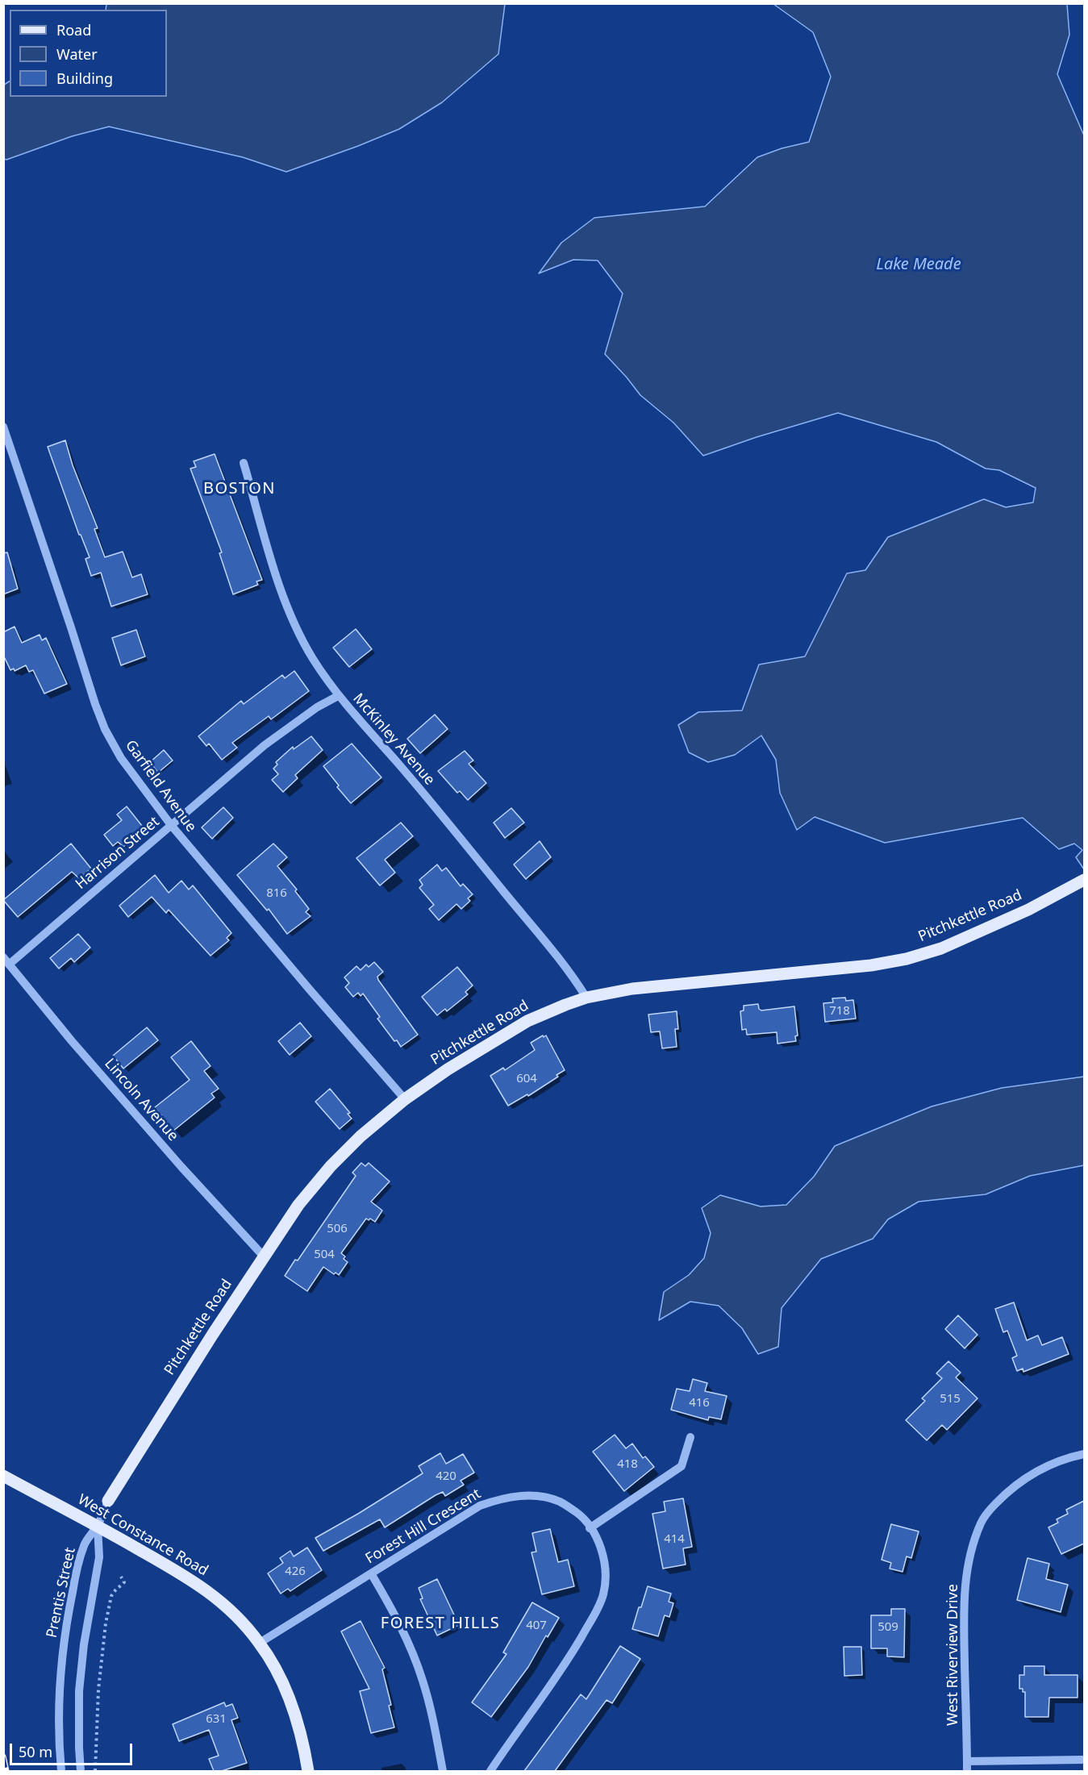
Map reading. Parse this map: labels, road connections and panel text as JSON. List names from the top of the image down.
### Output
{
  "streets": {
    "main road": ["Pitchkettle Road", "West Constance Road"],
    "street": [
      "McKinley Avenue",
      "Garfield Avenue",
      "Harrison Street",
      "Lincoln Avenue",
      "Forest Hill Crescent",
      "Prentis Street",
      "West Riverview Drive"
    ]
  },
  "crossings": [
    ["McKinley Avenue", "Harrison Street"],
    ["McKinley Avenue", "Pitchkettle Road"],
    ["Garfield Avenue", "Harrison Street"],
    ["Garfield Avenue", "Pitchkettle Road"],
    ["Harrison Street", "Lincoln Avenue"],
    ["Pitchkettle Road", "Lincoln Avenue"],
    ["Pitchkettle Road", "West Constance Road"],
    ["Pitchkettle Road", "Prentis Street"],
    ["Forest Hill Crescent", "West Constance Road"],
    ["West Constance Road", "Prentis Street"]
  ],
  "districts": ["BOSTON", "FOREST HILLS"],
  "water": ["Lake Meade"],
  "house_numbers": [
    "816",
    "718",
    "604",
    "506",
    "504",
    "515",
    "416",
    "418",
    "420",
    "414",
    "426",
    "407",
    "509",
    "631"
  ],
  "legend": ["Road", "Water", "Building"],
  "scale_bar": "50 m"
}
